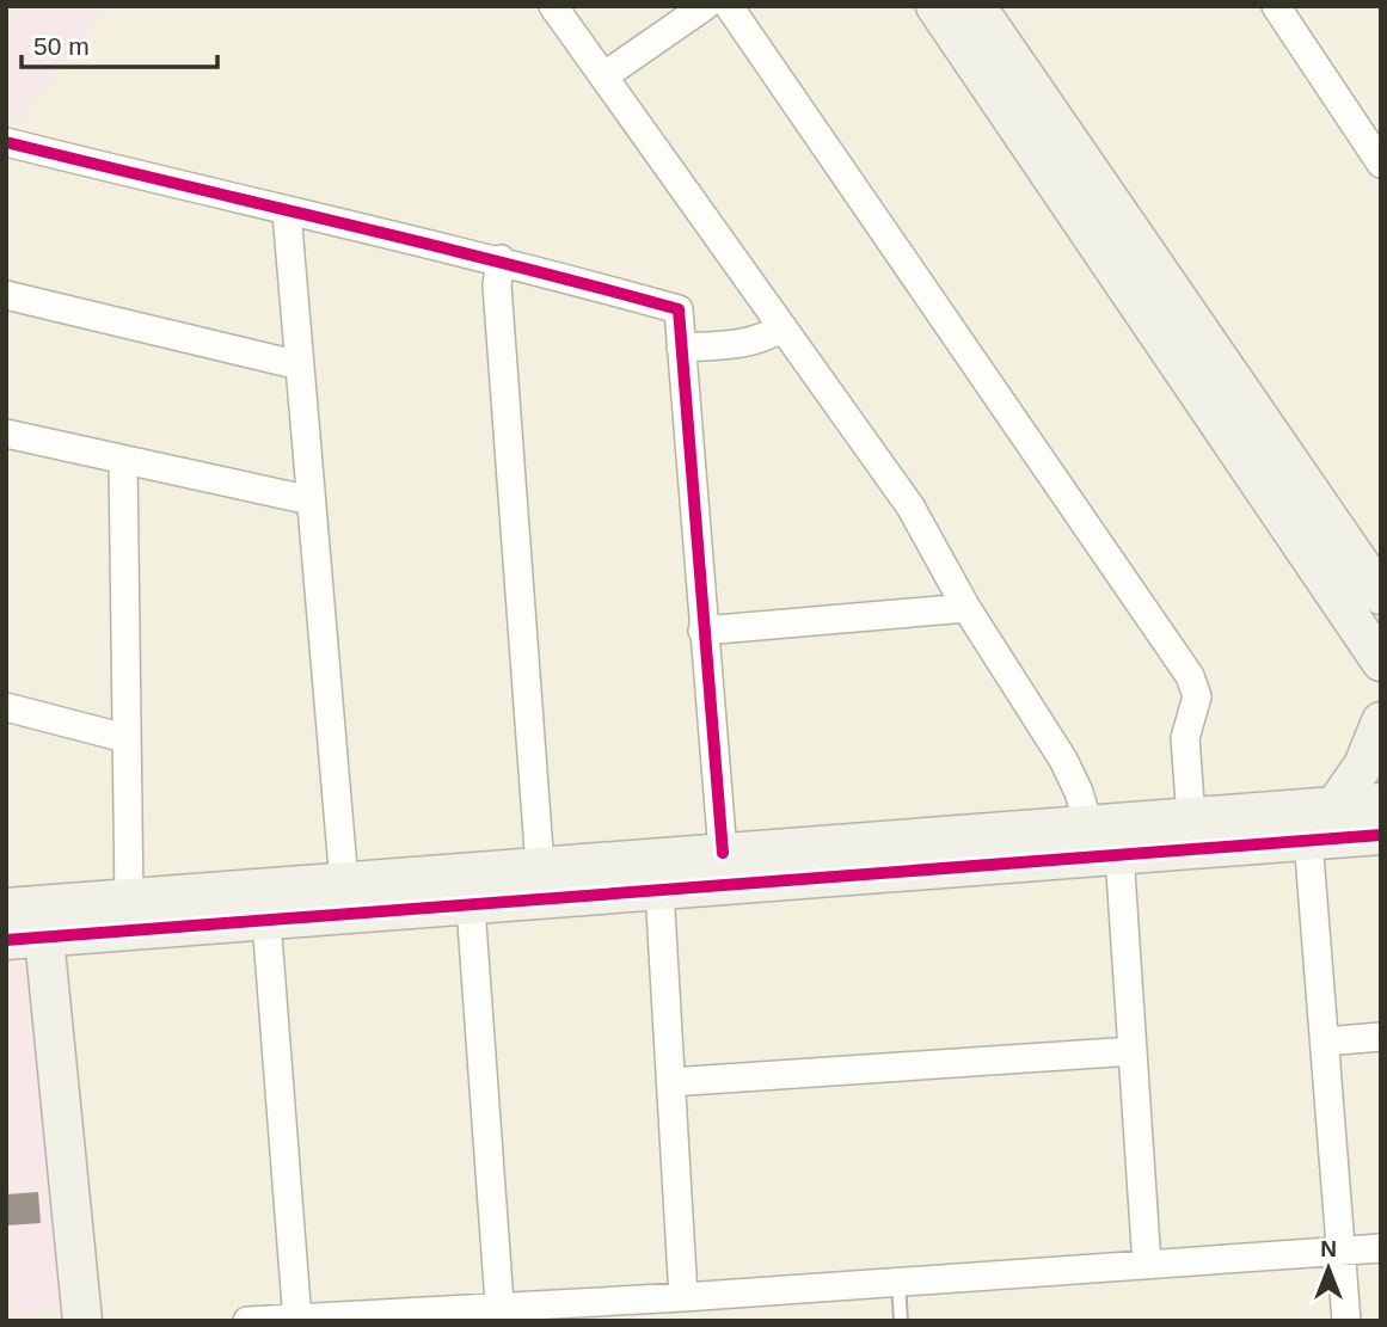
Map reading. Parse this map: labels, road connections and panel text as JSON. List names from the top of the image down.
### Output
{
  "scale_bar": "50 m",
  "north": "top"
}
